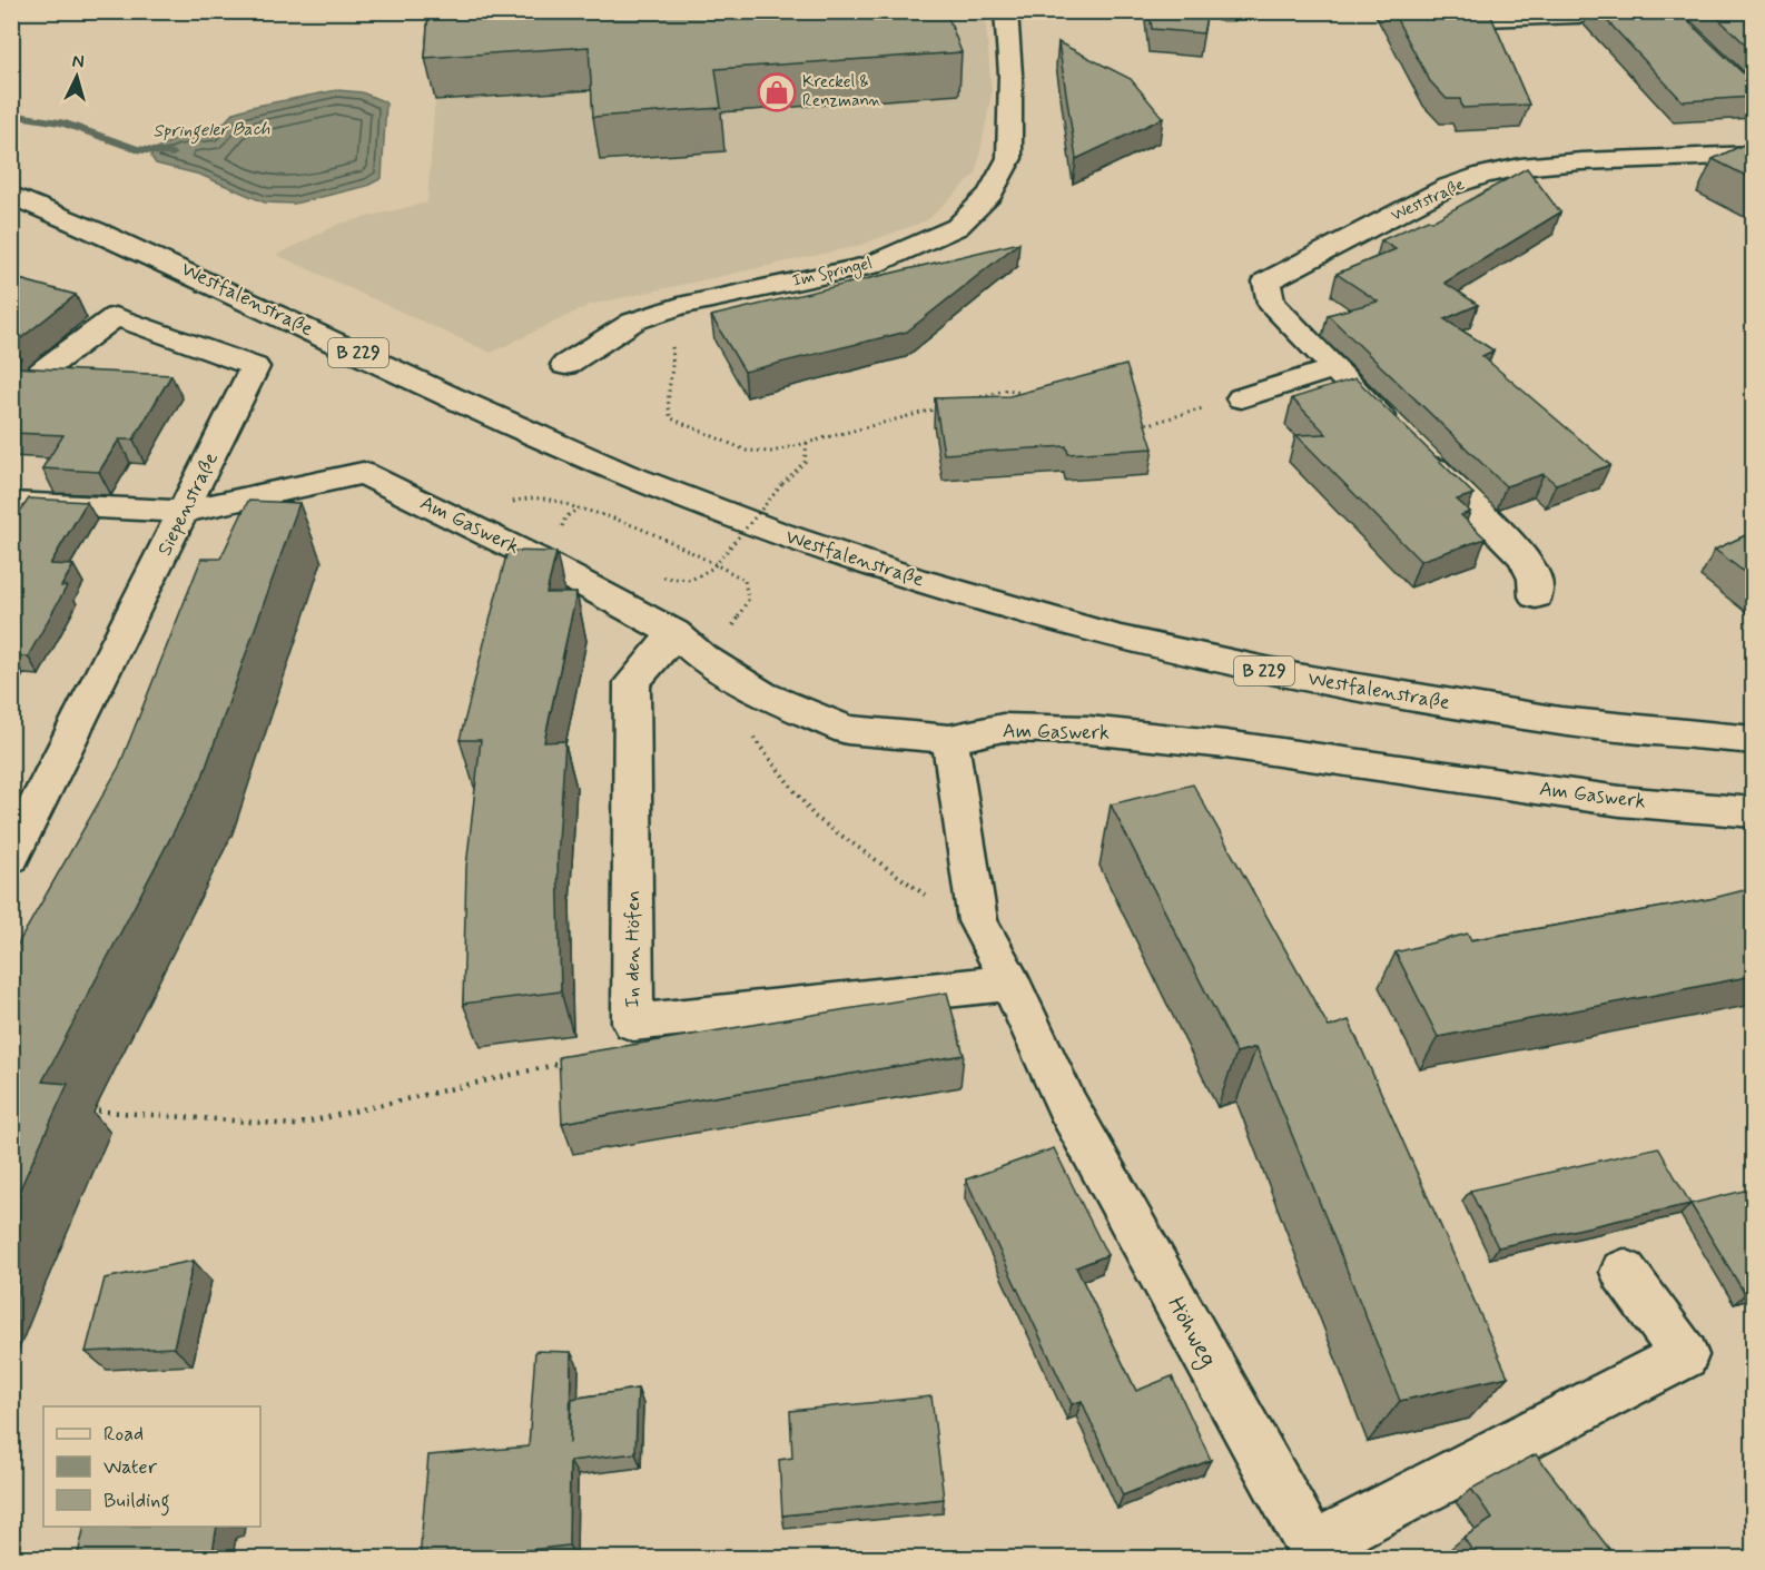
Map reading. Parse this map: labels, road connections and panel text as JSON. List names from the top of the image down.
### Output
{
  "streets": {
    "street": [
      "Weststraße",
      "Im Springel",
      "Westfalenstraße",
      "B 229",
      "Siepenstraße",
      "Am Gaswerk",
      "In den Höfen",
      "Höhweg"
    ]
  },
  "crossings": [
    ["Siepenstraße", "Am Gaswerk"],
    ["Am Gaswerk", "In den Höfen"],
    ["In den Höfen", "Höhweg"]
  ],
  "water": ["Springeler Bach"],
  "places": {
    "shop": ["Kreckel & Renzmann"]
  },
  "legend": ["Road", "Water", "Building"],
  "north": "top"
}
